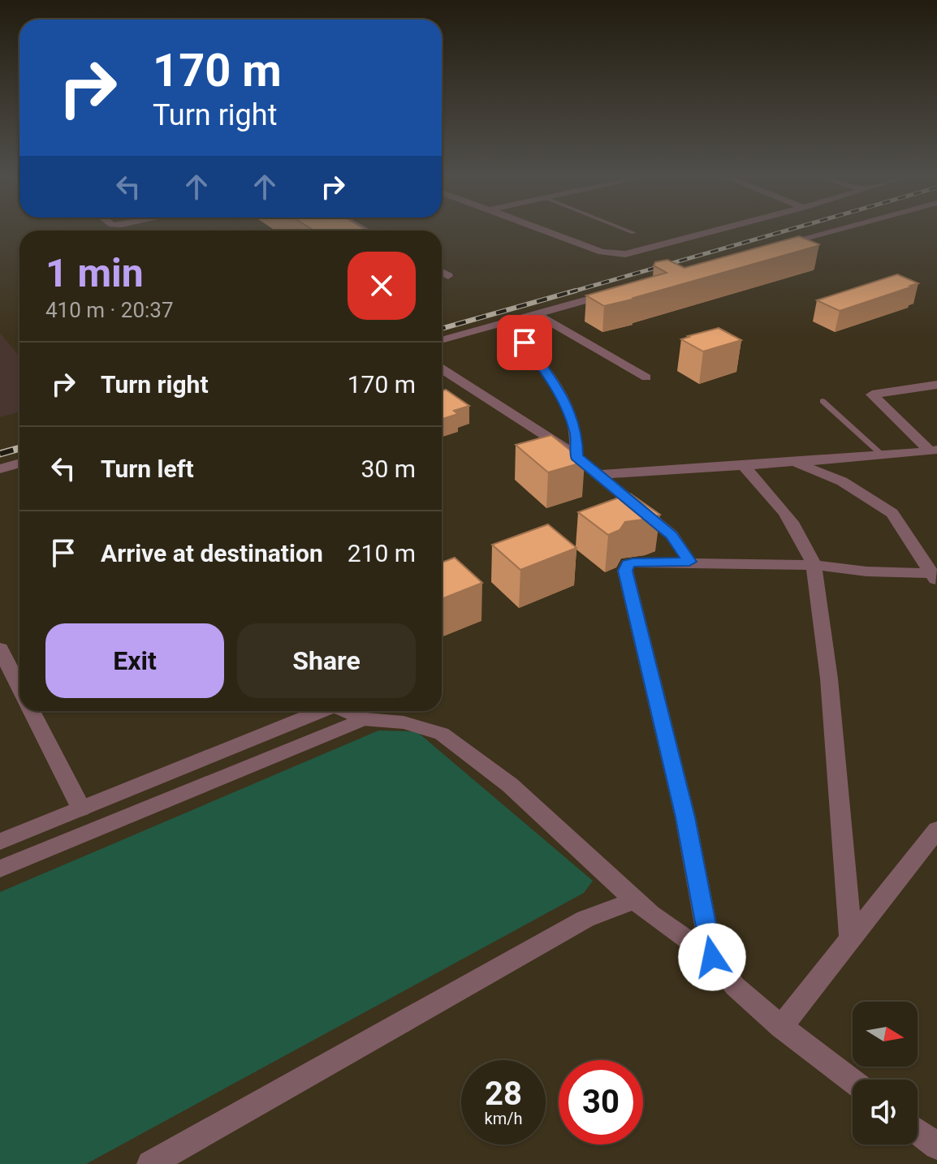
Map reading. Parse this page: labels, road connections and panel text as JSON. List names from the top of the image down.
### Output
{
  "north": "right",
  "page": {
    "turn": ["170 m", "Turn right"],
    "heading": ["1 min", "410 m · 20:37"],
    "list": [
      {
        "name": "Turn right",
        "value": "170 m"
      },
      {
        "name": "Turn left",
        "value": "30 m"
      },
      {
        "name": "Arrive at destination",
        "value": "210 m"
      }
    ],
    "buttons": ["Exit", "Share"],
    "speed": "28 km/h",
    "limit": "30"
  }
}
